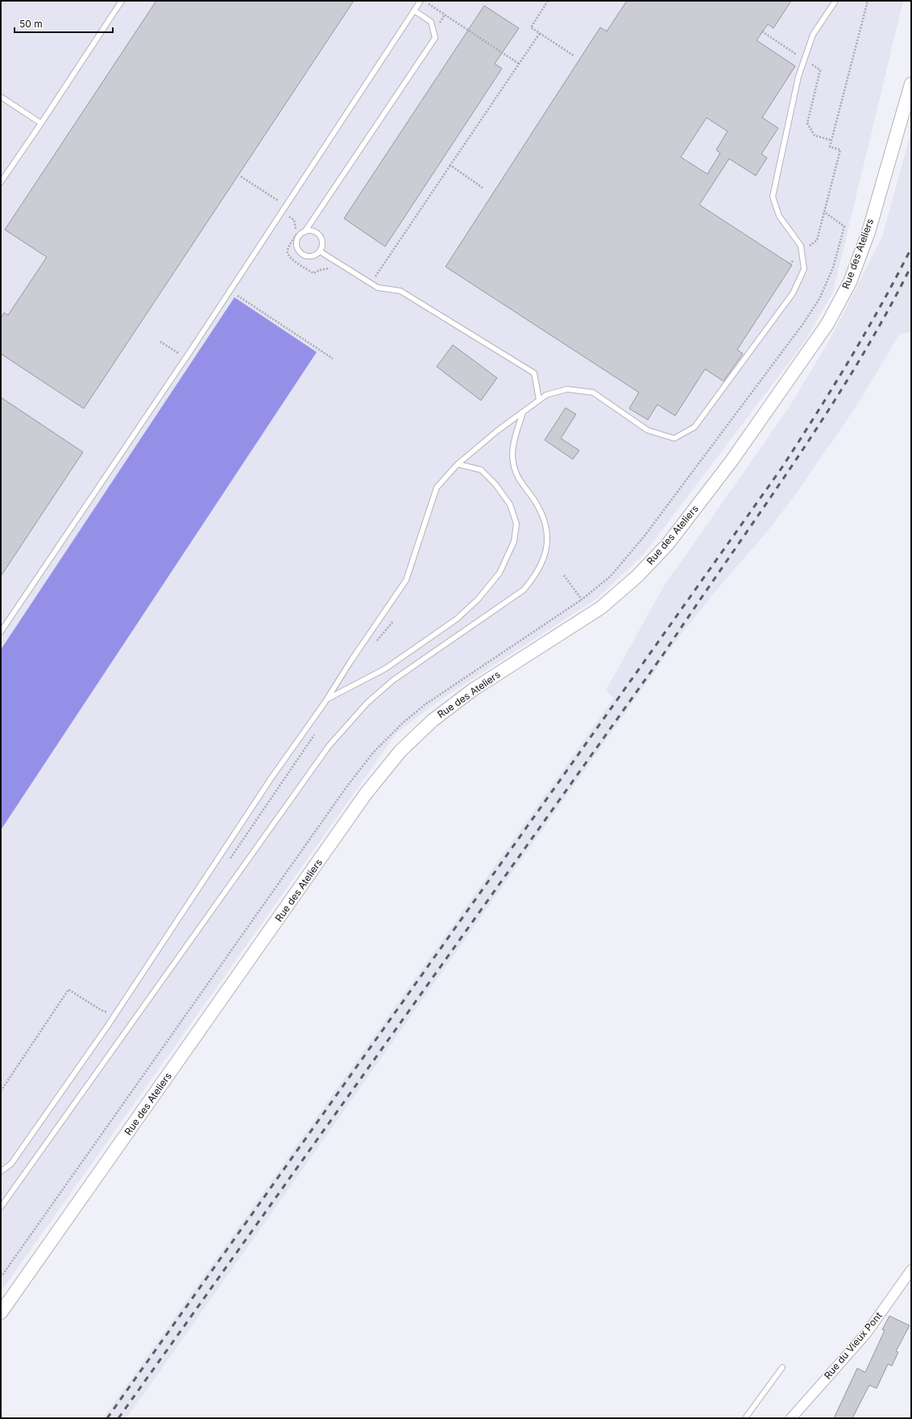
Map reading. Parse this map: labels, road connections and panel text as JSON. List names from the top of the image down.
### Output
{
  "streets": {
    "street": ["Rue des Ateliers", "Rue du Vieux Pont"]
  },
  "scale_bar": "50 m"
}
